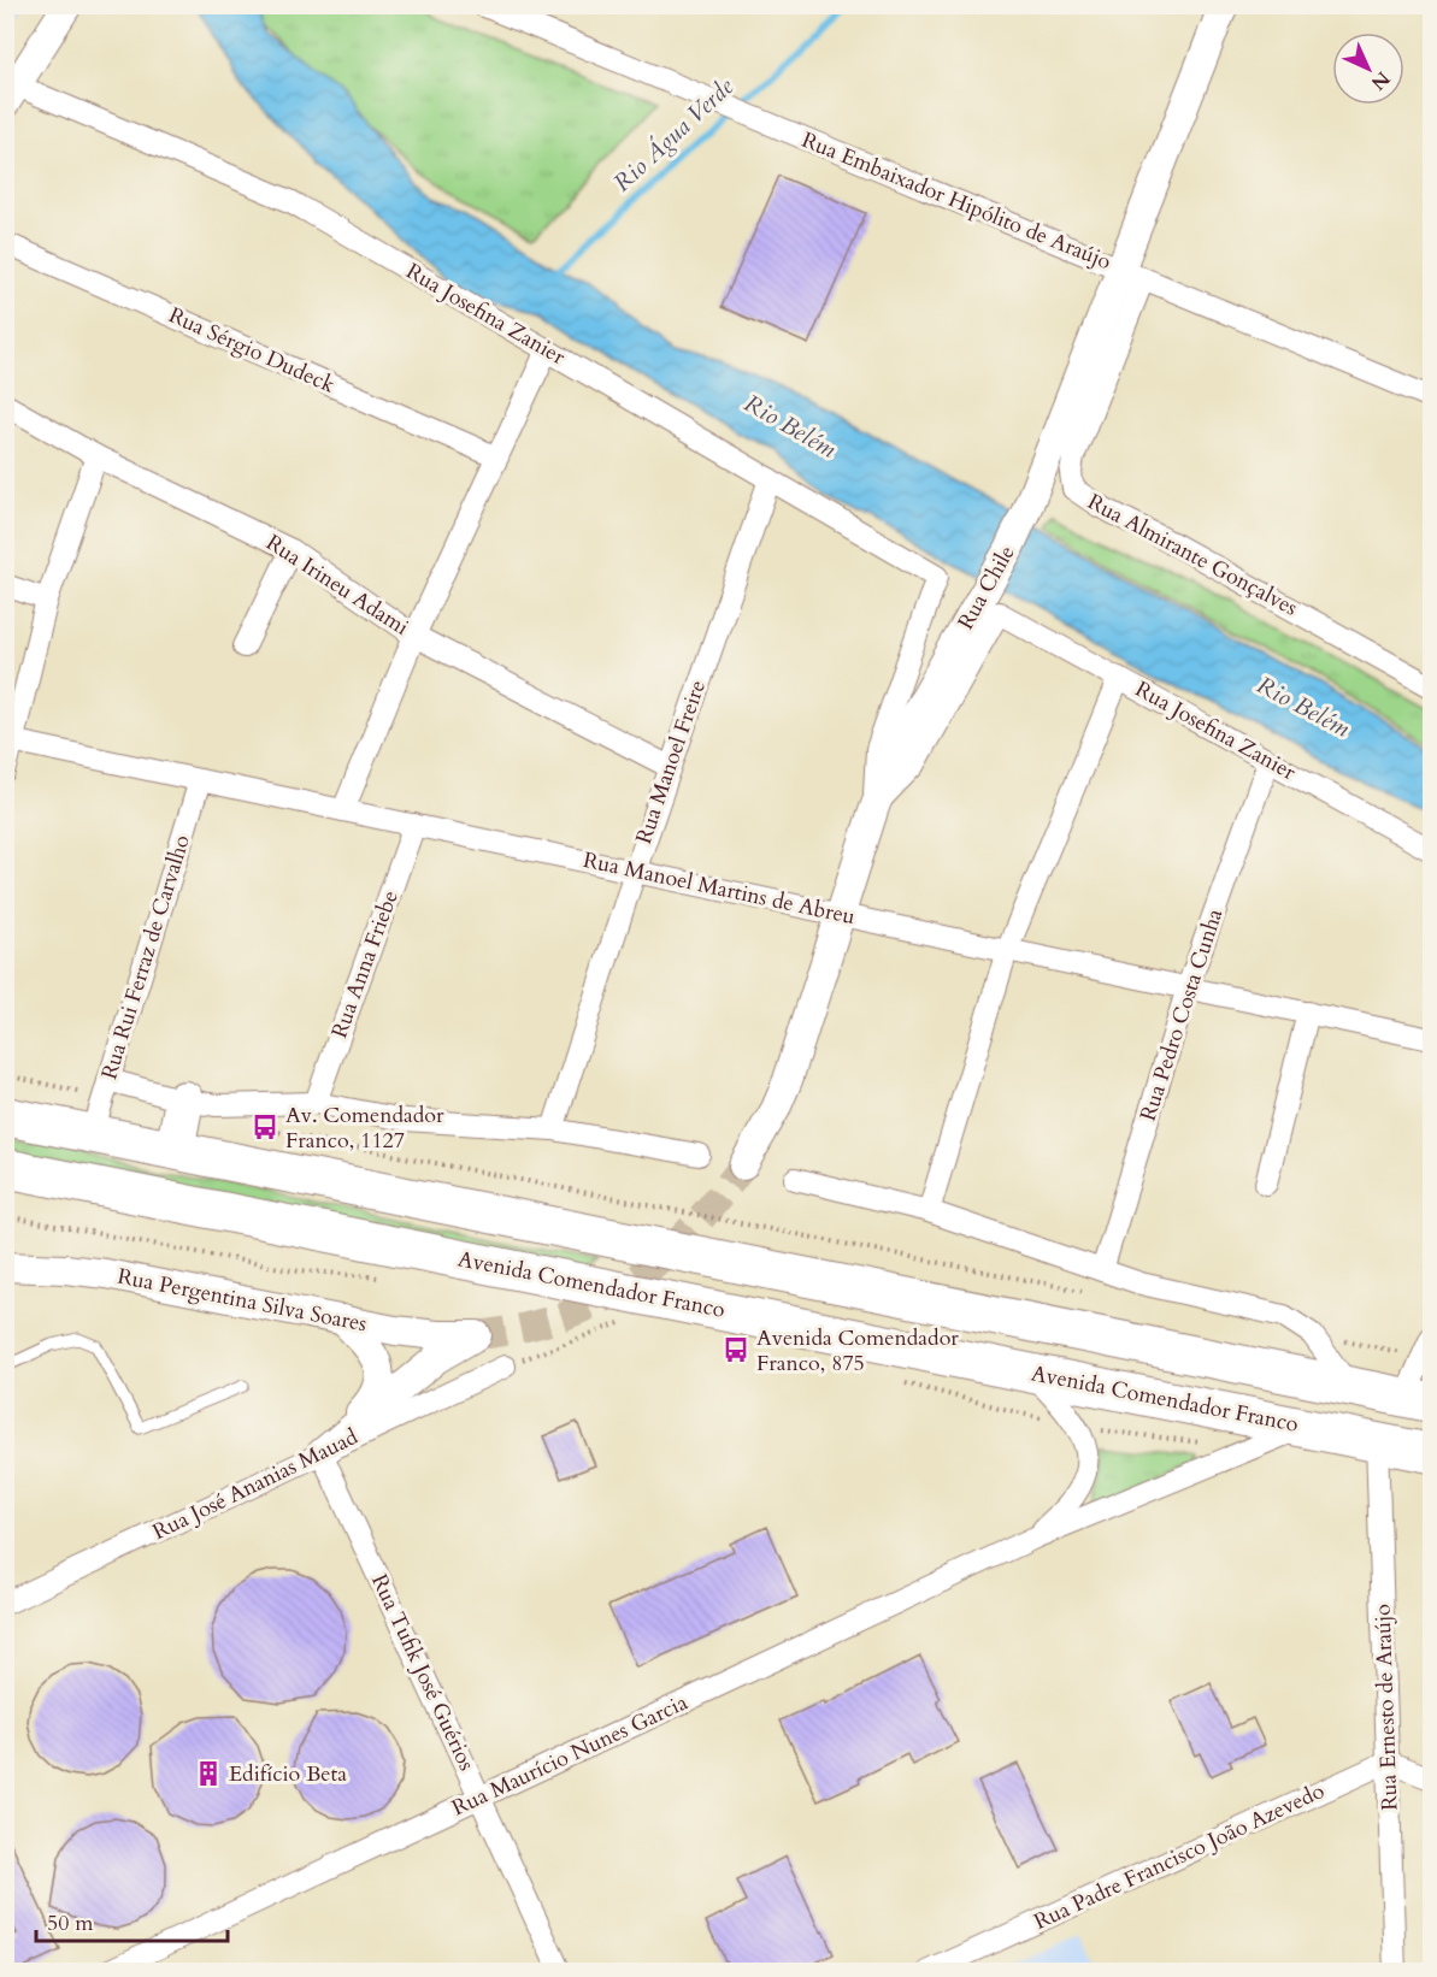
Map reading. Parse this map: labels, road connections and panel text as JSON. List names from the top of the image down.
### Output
{
  "streets": {
    "highway": ["Avenida Comendador Franco"],
    "main road": ["Rua Chile", "Rua Pergentina Silva Soares"],
    "street": [
      "Rua Embaixador Hipólito de Araújo",
      "Rua Josefina Zanier",
      "Rua Sérgio Dudeck",
      "Rua Almirante Gonçalves",
      "Rua Irineu Adami",
      "Rua Manoel Freire",
      "Rua Manoel Martins de Abreu",
      "Rua Rui Ferraz de Carvalho",
      "Rua Anna Friebe",
      "Rua Pedro Costa Cunha",
      "Rua José Ananias Mauad",
      "Rua Tufik José Guérios",
      "Rua Ernesto de Araújo",
      "Rua Maurício Nunes Garcia",
      "Rua Padre Francisco João Azevedo"
    ]
  },
  "crossings": [
    ["Rua Embaixador Hipólito de Araújo", "Rua Almirante Gonçalves"],
    ["Rua Embaixador Hipólito de Araújo", "Rua Chile"],
    ["Rua Josefina Zanier", "Rua Chile"],
    ["Rua Josefina Zanier", "Rua Manoel Freire"],
    ["Rua Josefina Zanier", "Rua Pedro Costa Cunha"],
    ["Rua Almirante Gonçalves", "Rua Chile"],
    ["Rua Irineu Adami", "Rua Manoel Freire"],
    ["Rua Chile", "Rua Manoel Martins de Abreu"],
    ["Rua Manoel Freire", "Rua Manoel Martins de Abreu"],
    ["Rua Manoel Martins de Abreu", "Rua Rui Ferraz de Carvalho"],
    ["Rua Manoel Martins de Abreu", "Rua Anna Friebe"],
    ["Rua Manoel Martins de Abreu", "Rua Pedro Costa Cunha"],
    ["Avenida Comendador Franco", "Rua Ernesto de Araújo"],
    ["Avenida Comendador Franco", "Rua Maurício Nunes Garcia"],
    ["Rua Pergentina Silva Soares", "Rua José Ananias Mauad"],
    ["Rua Pergentina Silva Soares", "Rua Tufik José Guérios"],
    ["Rua José Ananias Mauad", "Rua Tufik José Guérios"],
    ["Rua Tufik José Guérios", "Rua Maurício Nunes Garcia"],
    ["Rua Ernesto de Araújo", "Rua Padre Francisco João Azevedo"]
  ],
  "water": ["Rio Água Verde", "Rio Belém"],
  "places": {
    "bus stop": ["Av. Comendador Franco, 1127", "Avenida Comendador Franco, 875"],
    "building": ["Edifício Beta"]
  },
  "scale_bar": "50 m",
  "north": "bottom right"
}
